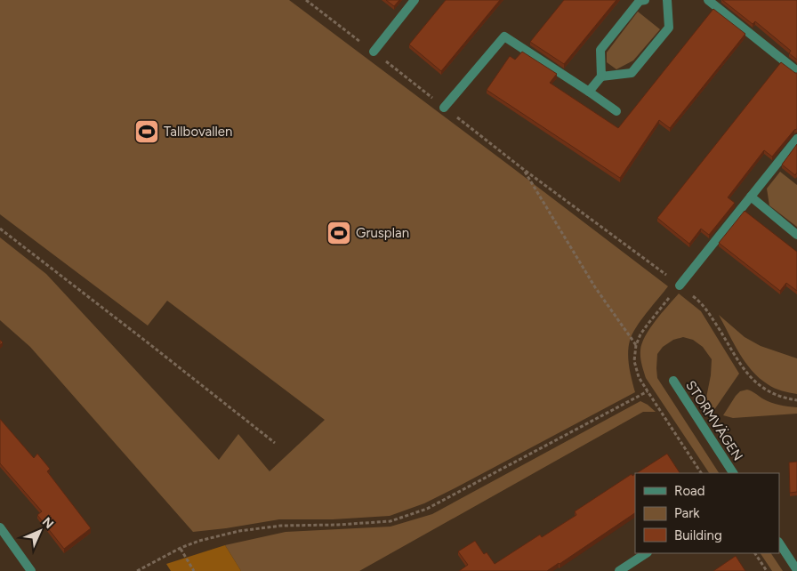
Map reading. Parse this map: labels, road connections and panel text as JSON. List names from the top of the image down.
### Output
{
  "streets": {
    "street": ["STORMVÄGEN"]
  },
  "places": {
    "sports": ["Tallbovallen", "Grusplan"]
  },
  "legend": ["Road", "Park", "Building"],
  "north": "top right"
}
